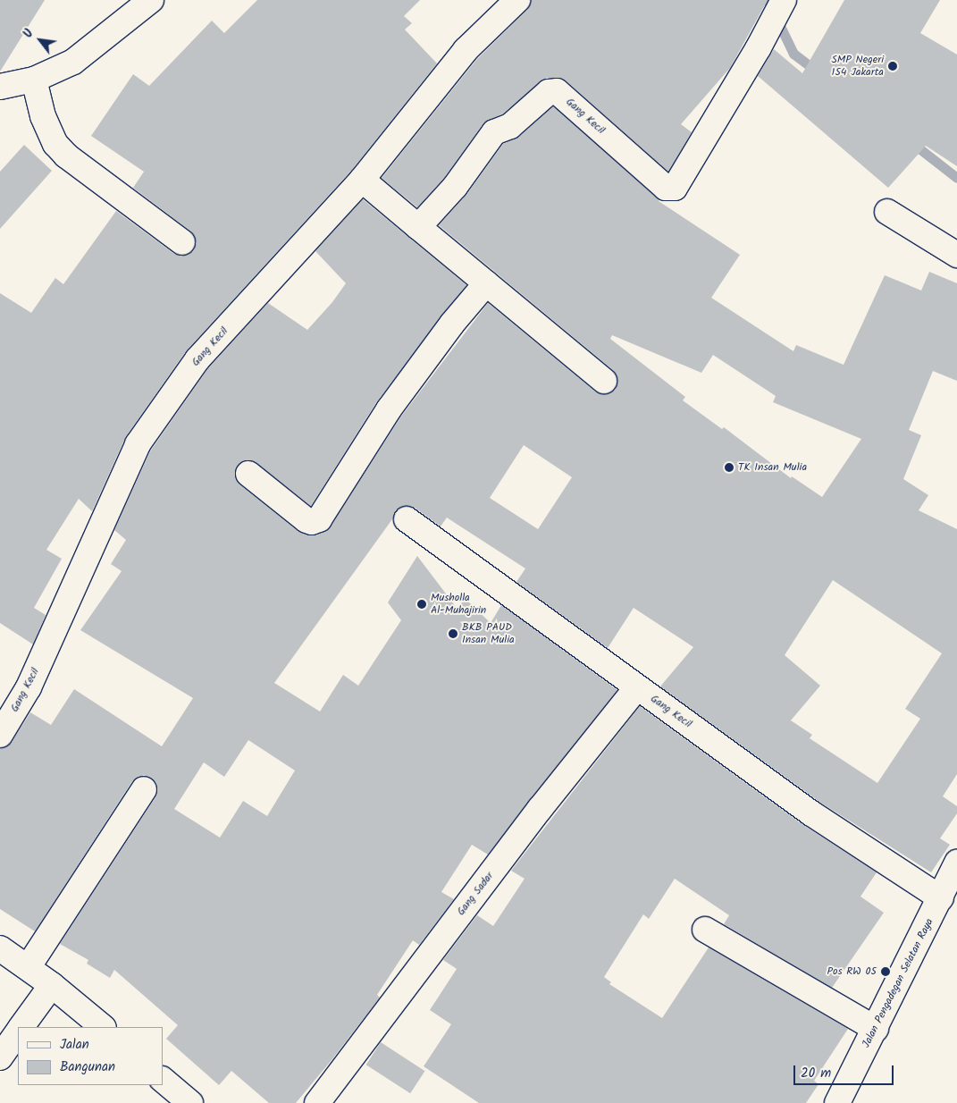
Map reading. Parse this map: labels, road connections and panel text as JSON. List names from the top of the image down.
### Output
{
  "streets": {
    "street": ["Gang Kecil", "Gang Sadar", "Jalan Pengadegan Selatan Raya"]
  },
  "crossings": [
    ["Gang Kecil", "Gang Sadar"],
    ["Gang Kecil", "Jalan Pengadegan Selatan Raya"]
  ],
  "places": [
    "SMP Negeri 154 Jakarta",
    "TK Insan Mulia",
    "Musholla Al-Muhajirin",
    "BKB PAUD Insan Mulia",
    "Pos RW 05"
  ],
  "legend": ["Jalan", "Bangunan"],
  "scale_bar": "20 m",
  "north": "top left"
}
